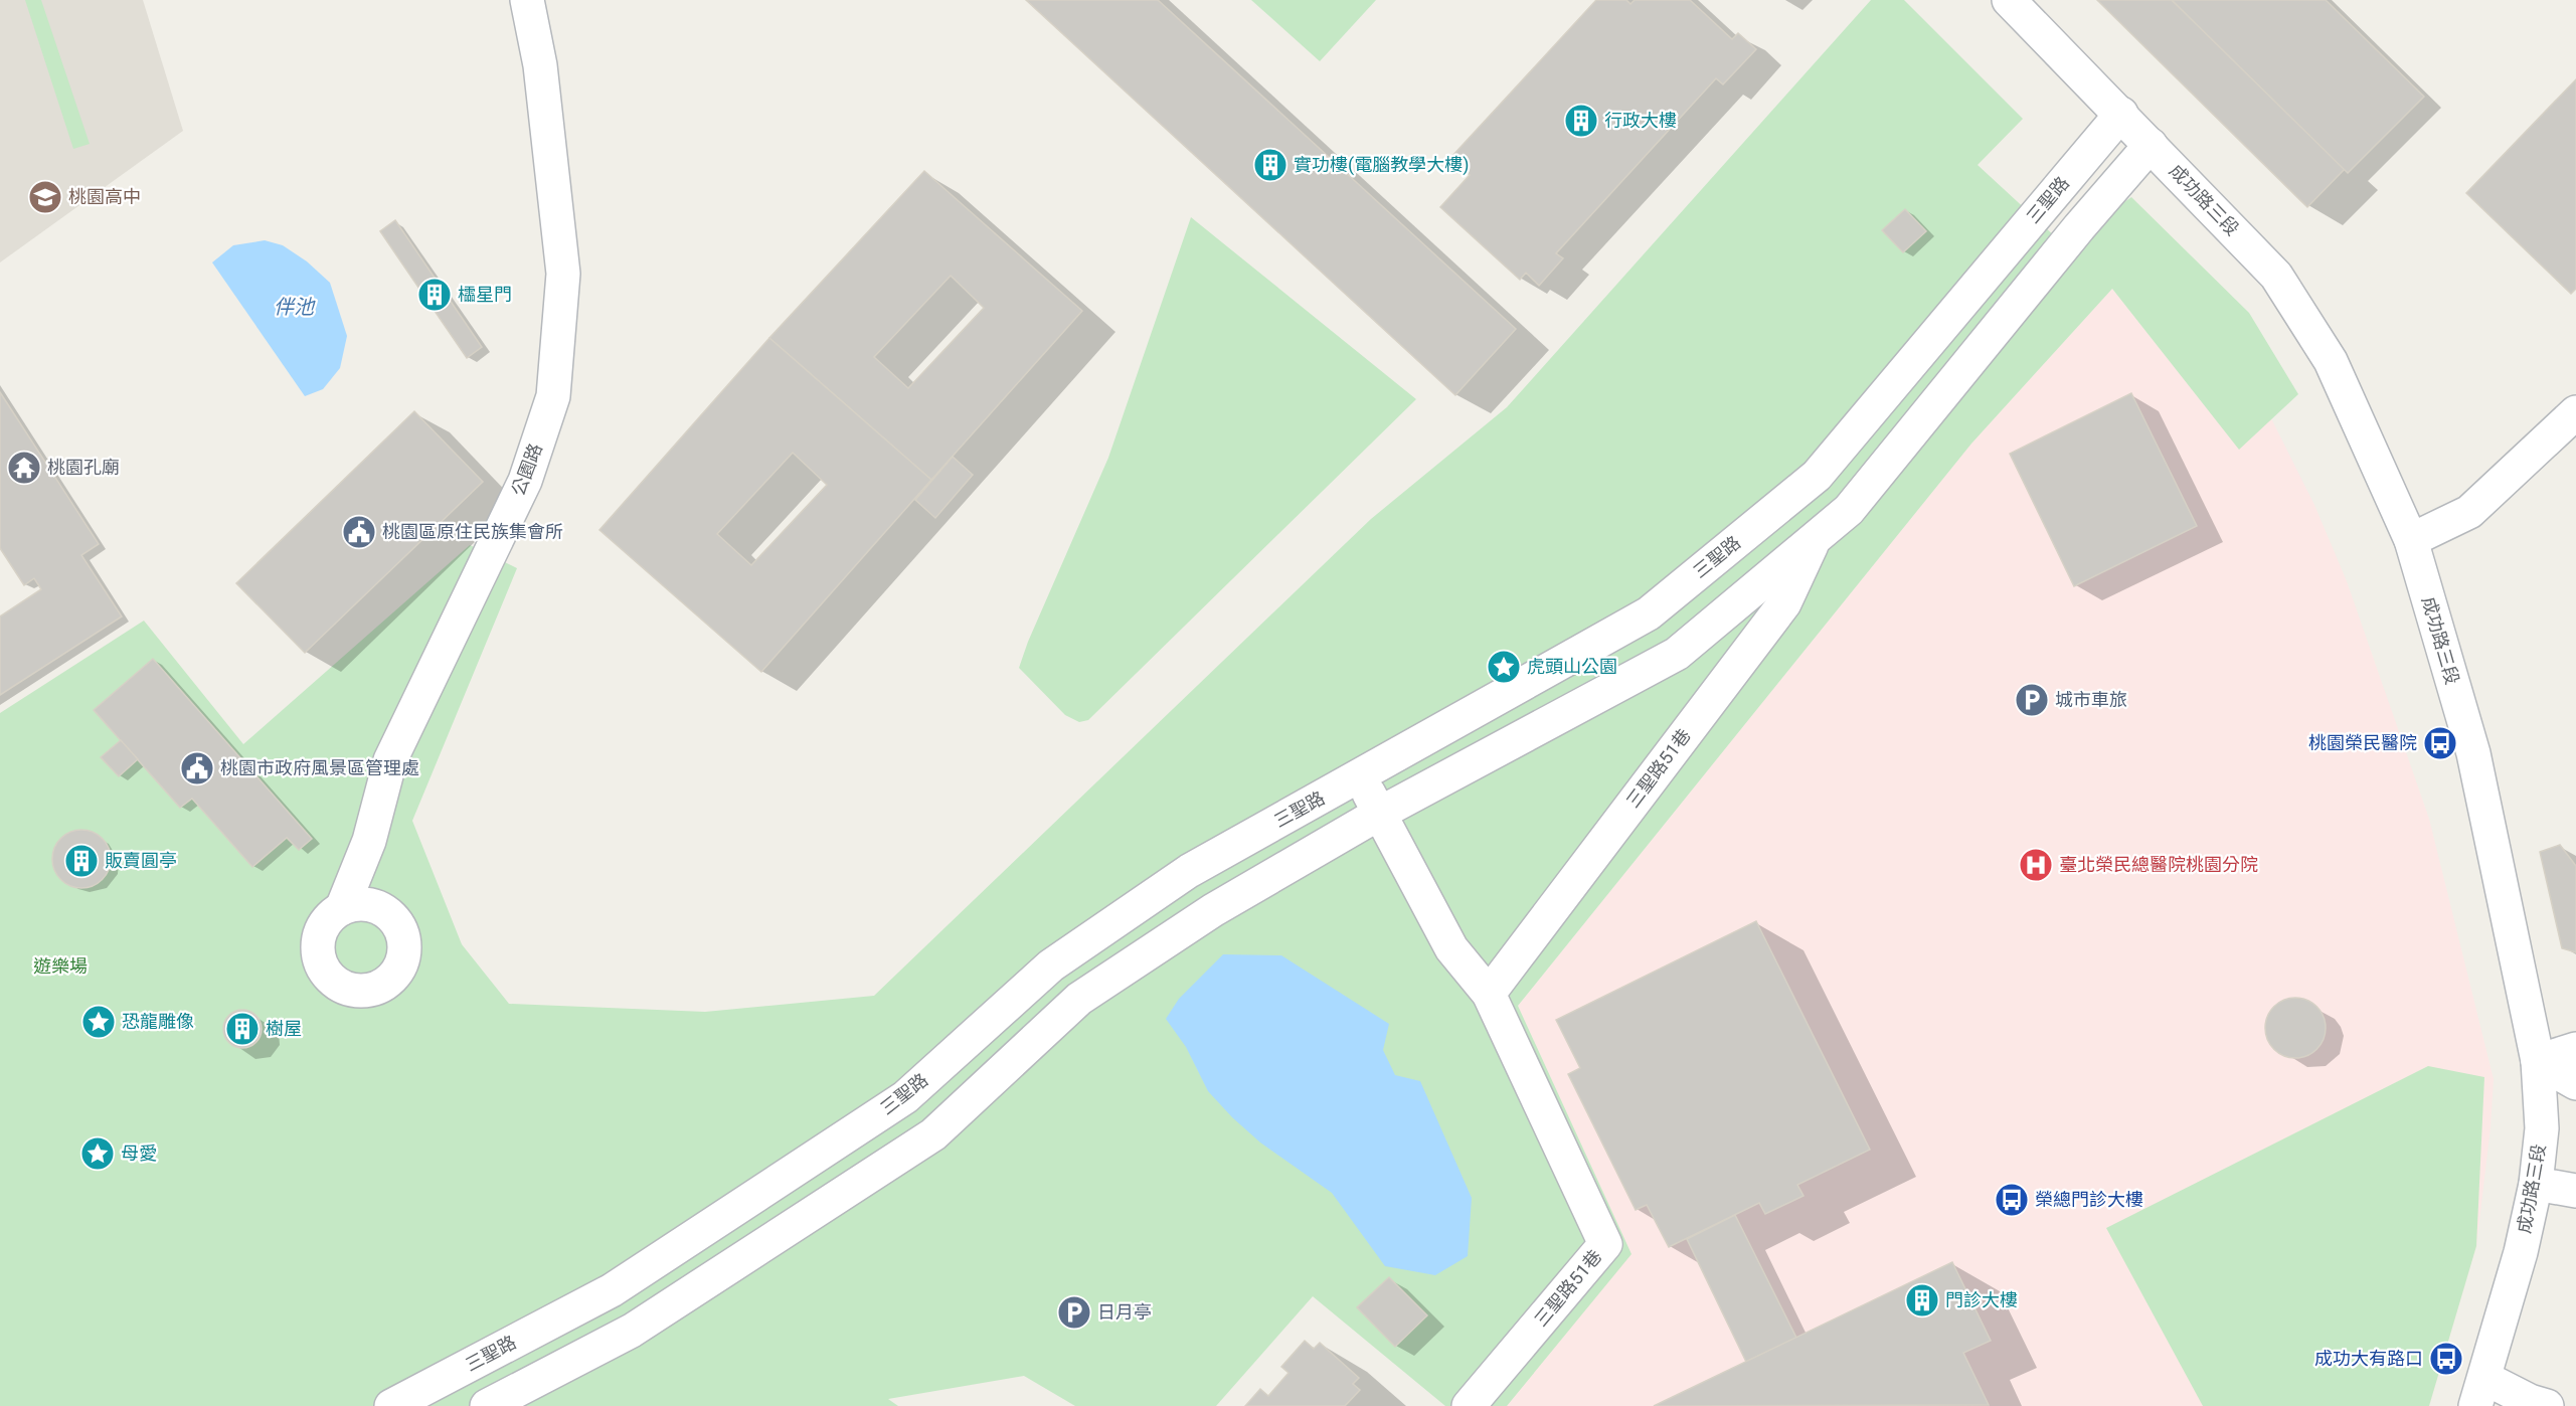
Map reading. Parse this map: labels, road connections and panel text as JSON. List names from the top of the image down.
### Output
{
  "streets": {
    "street": [
      "三聖路",
      "成功路三段",
      "公園路",
      "三聖路51巷"
    ]
  },
  "crossings": [
    ["三聖路", "成功路三段"],
    ["三聖路", "三聖路51巷"]
  ],
  "water": ["伴池"],
  "parks": ["遊樂場"],
  "places": {
    "building": [
      "行政大樓",
      "實功樓(電腦教學大樓)",
      "櫺星門",
      "販賣圓亭",
      "樹屋",
      "門診大樓"
    ],
    "school or university": ["桃園高中"],
    "temple": ["桃園孔廟"],
    "public building": ["桃園區原住民族集會所", "桃園市政府風景區管理處"],
    "place": ["虎頭山公園", "恐龍雕像", "母愛"],
    "parking": ["城市車旅", "日月亭"],
    "bus stop": ["桃園榮民醫院", "榮總門診大樓", "成功大有路口"],
    "hospital": ["臺北榮民總醫院桃園分院"]
  }
}
